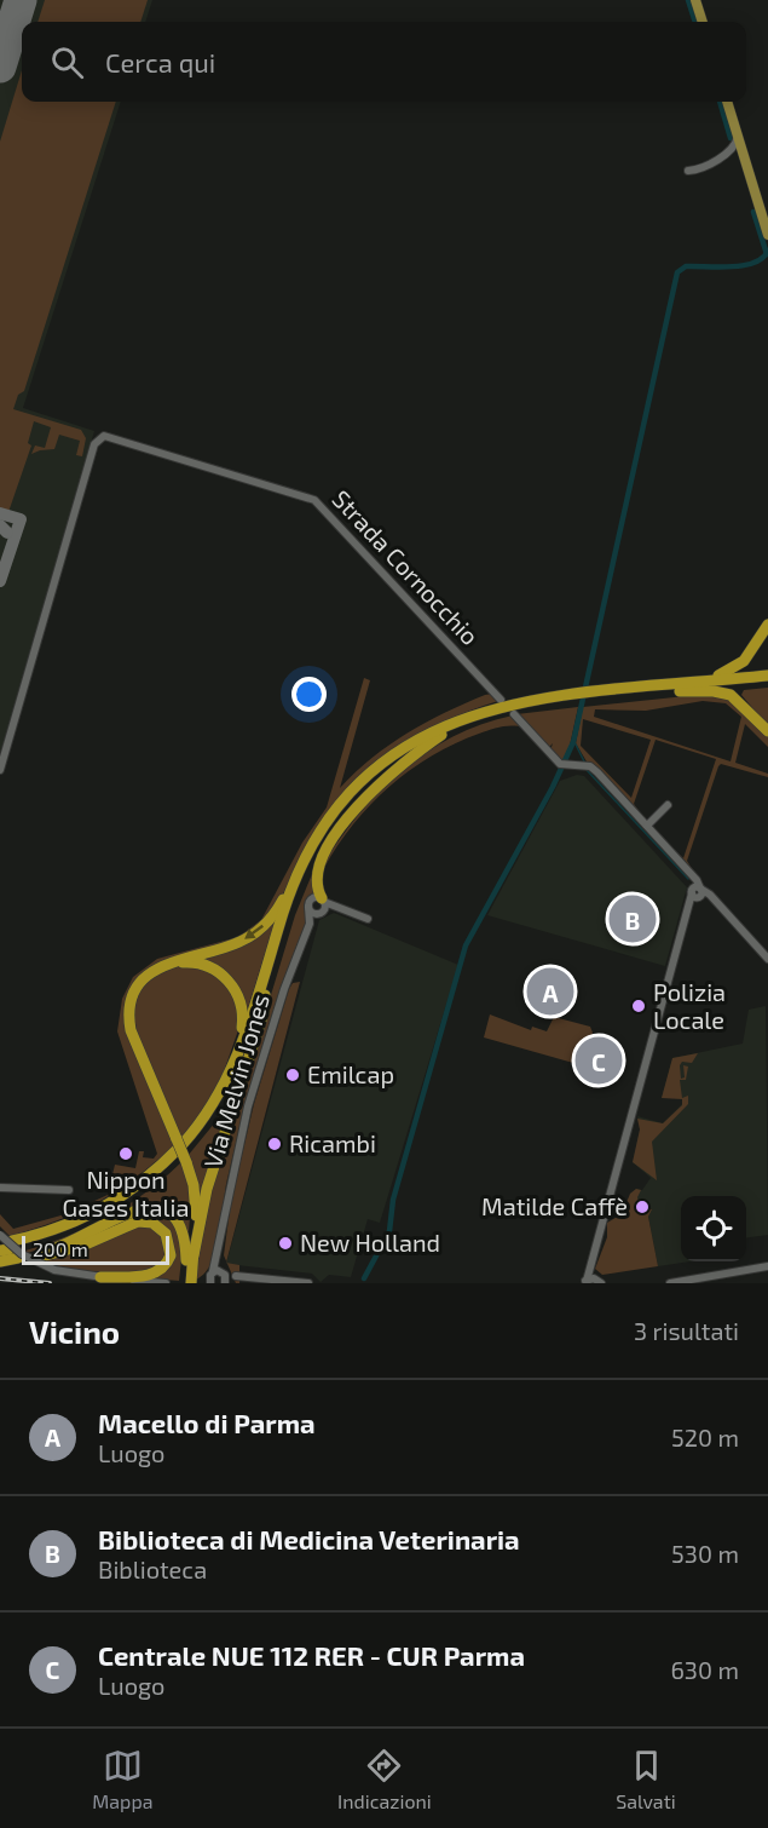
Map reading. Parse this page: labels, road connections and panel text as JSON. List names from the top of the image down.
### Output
{
  "streets": {
    "street": ["Strada Cornocchio", "Via Melvin Jones"]
  },
  "places": [
    "Polizia Locale",
    "Emilcap",
    "Ricambi",
    "Nippon Gases Italia",
    "Matilde Caffè",
    "New Holland"
  ],
  "scale_bar": "200 m",
  "page": {
    "search": "Cerca qui",
    "pins": ["B", "A", "C"],
    "scale": "200 m",
    "heading": ["Vicino", "3 risultati"],
    "list": [
      {
        "mark": "A",
        "name": "Macello di Parma",
        "note": "Luogo",
        "value": "520 m"
      },
      {
        "mark": "B",
        "name": "Biblioteca di Medicina Veterinaria",
        "note": "Biblioteca",
        "value": "530 m"
      },
      {
        "mark": "C",
        "name": "Centrale NUE 112 RER - CUR Parma",
        "note": "Luogo",
        "value": "630 m"
      }
    ],
    "nav": ["Mappa", "Indicazioni", "Salvati"]
  }
}
